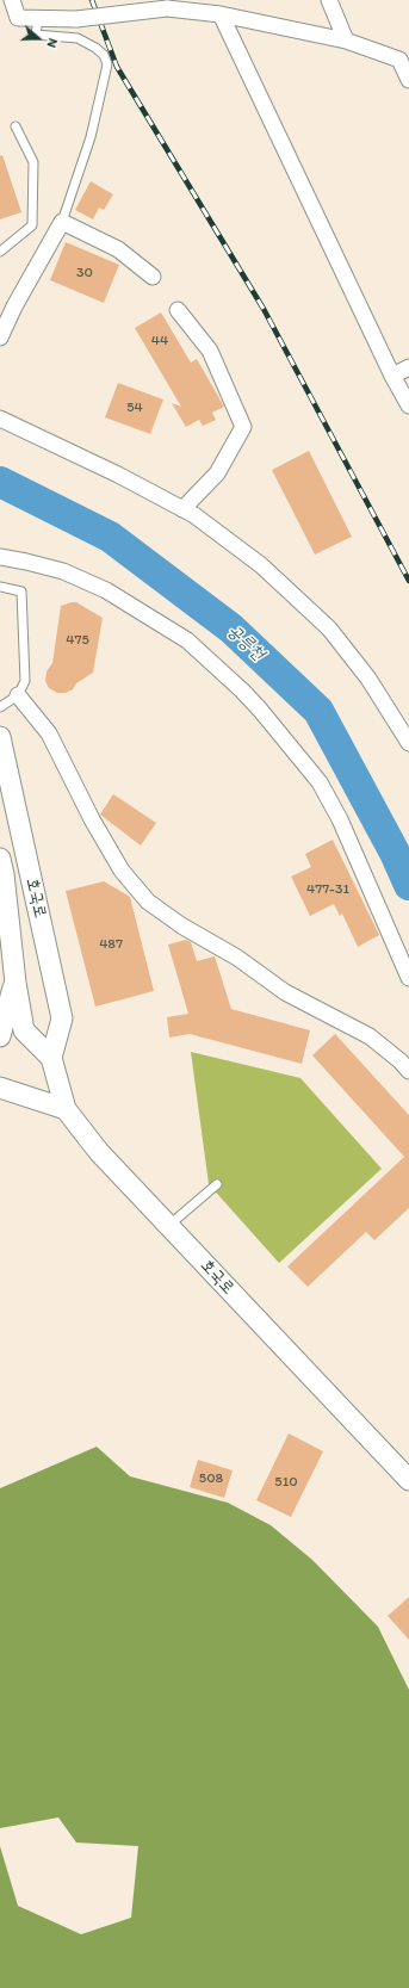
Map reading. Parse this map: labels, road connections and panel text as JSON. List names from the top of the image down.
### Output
{
  "streets": {
    "street": ["호국로"]
  },
  "water": ["공릉천"],
  "house_numbers": [
    "30",
    "44",
    "54",
    "475",
    "477-31",
    "487",
    "508",
    "510"
  ],
  "north": "right"
}
